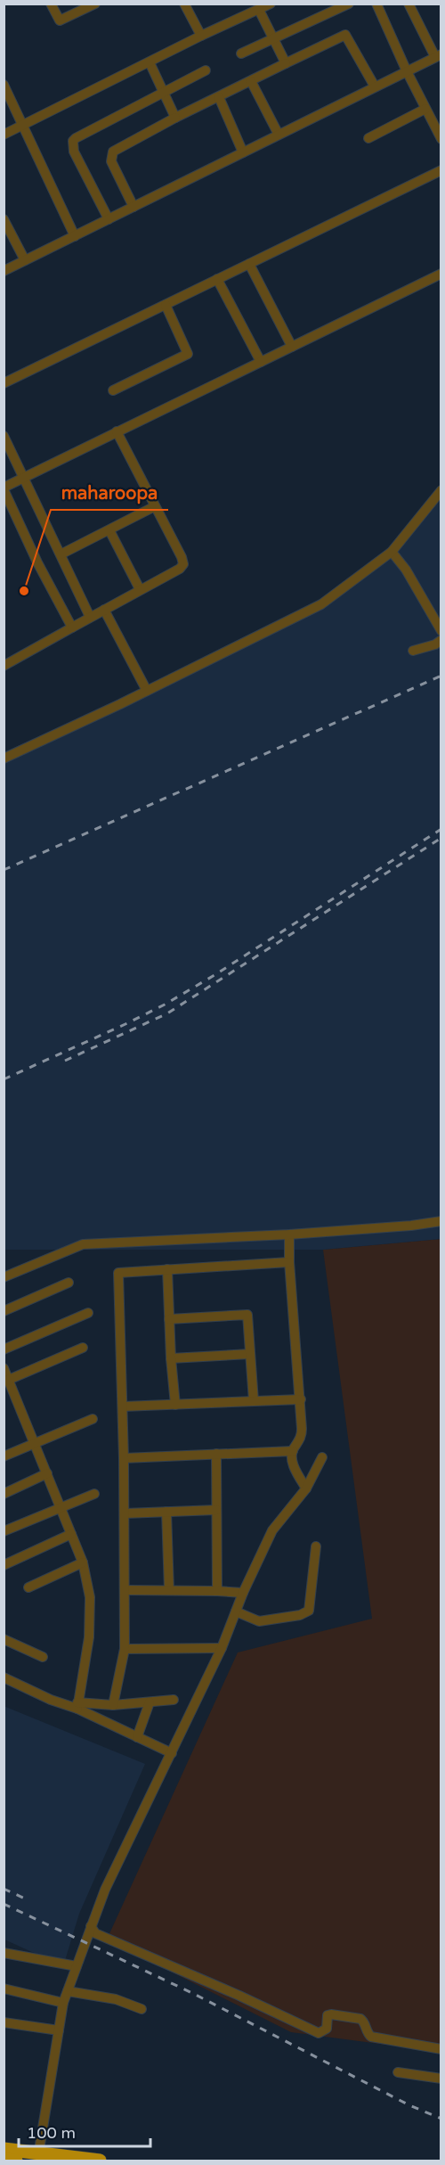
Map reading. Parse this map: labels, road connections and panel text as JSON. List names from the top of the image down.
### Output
{
  "places": ["maharoopa"],
  "scale_bar": "100 m"
}
